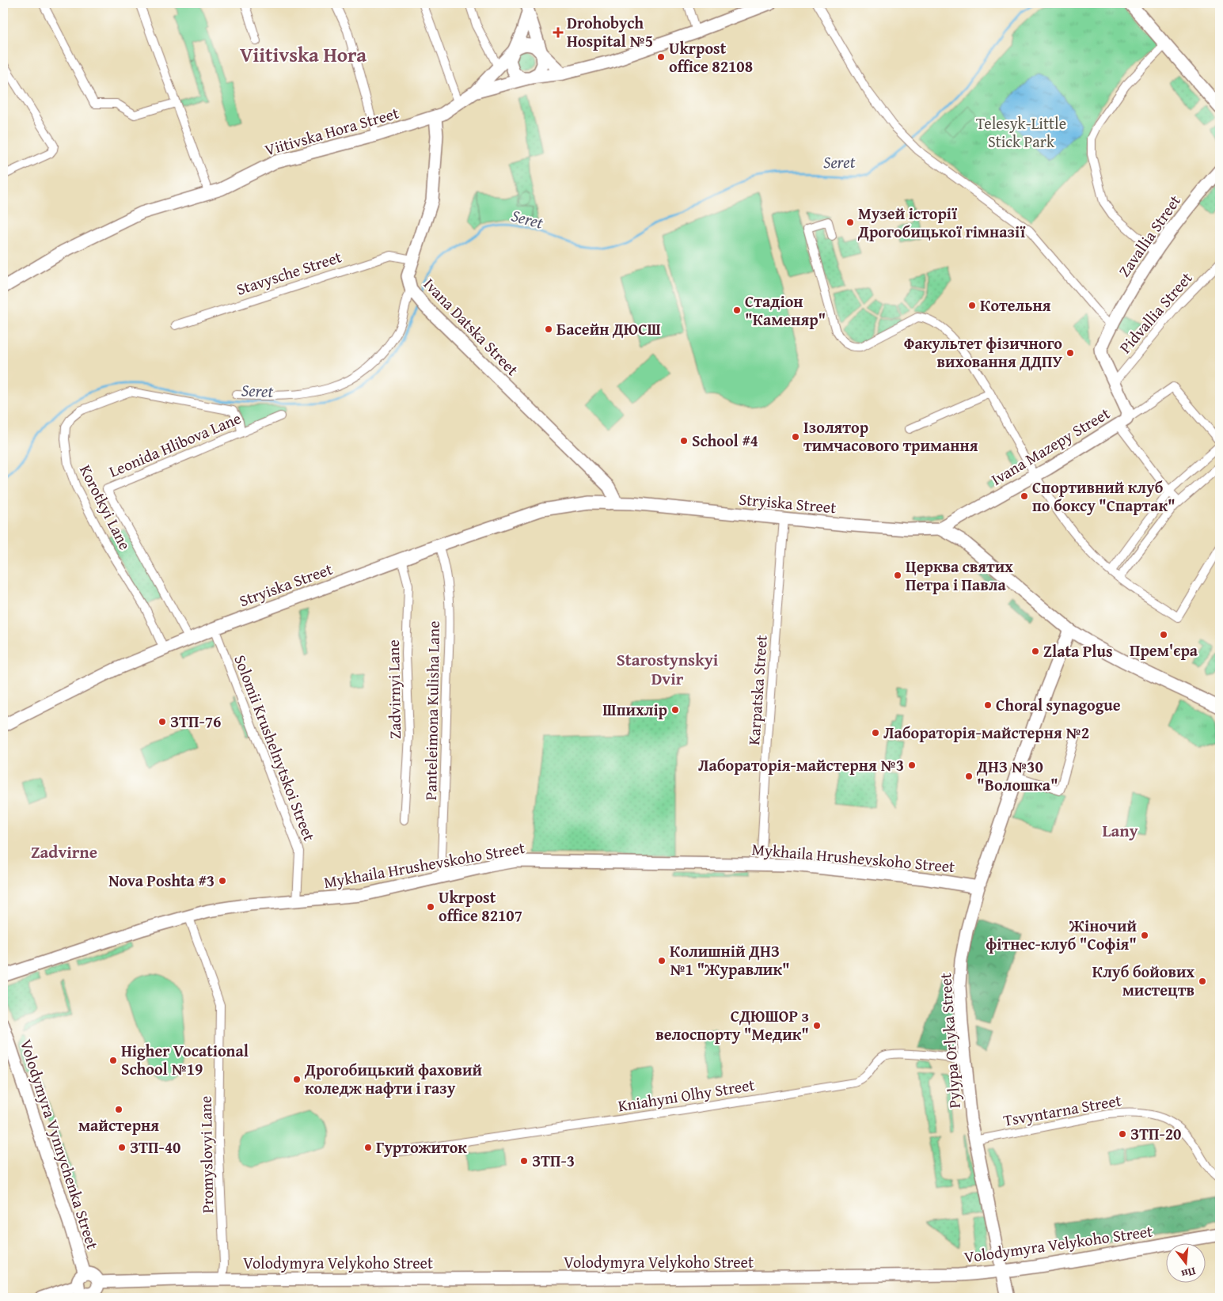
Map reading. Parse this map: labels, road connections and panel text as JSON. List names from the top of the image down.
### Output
{
  "streets": {
    "street": [
      "Viitivska Hora Street",
      "Zavallia Street",
      "Stavysche Street",
      "Pidvallia Street",
      "Ivana Datska Street",
      "Leonida Hlibova Lane",
      "Ivana Mazepy Street",
      "Stryiska Street",
      "Korotkyi Lane",
      "Zadvirnyi Lane",
      "Karpatska Street",
      "Panteleimona Kulisha Lane",
      "Solomii Krushelnytskoi Street",
      "Mykhaila Hrushevskoho Street",
      "Pylypa Orlyka Street",
      "Kniahyni Olhy Street",
      "Tsvyntarna Street",
      "Volodymyra Vynnychenka Street",
      "Promyslovyi Lane",
      "Volodymyra Velykoho Street"
    ]
  },
  "crossings": [
    ["Viitivska Hora Street", "Ivana Datska Street"],
    ["Zavallia Street", "Pidvallia Street"],
    ["Zavallia Street", "Ivana Mazepy Street"],
    ["Stavysche Street", "Ivana Datska Street"],
    ["Ivana Datska Street", "Stryiska Street"],
    ["Leonida Hlibova Lane", "Stryiska Street"],
    ["Leonida Hlibova Lane", "Korotkyi Lane"],
    ["Ivana Mazepy Street", "Stryiska Street"],
    ["Stryiska Street", "Korotkyi Lane"],
    ["Stryiska Street", "Zadvirnyi Lane"],
    ["Stryiska Street", "Karpatska Street"],
    ["Stryiska Street", "Panteleimona Kulisha Lane"],
    ["Stryiska Street", "Solomii Krushelnytskoi Street"],
    ["Karpatska Street", "Mykhaila Hrushevskoho Street"],
    ["Panteleimona Kulisha Lane", "Mykhaila Hrushevskoho Street"],
    ["Solomii Krushelnytskoi Street", "Mykhaila Hrushevskoho Street"],
    ["Mykhaila Hrushevskoho Street", "Pylypa Orlyka Street"],
    ["Mykhaila Hrushevskoho Street", "Promyslovyi Lane"],
    ["Pylypa Orlyka Street", "Kniahyni Olhy Street"],
    ["Pylypa Orlyka Street", "Tsvyntarna Street"],
    ["Pylypa Orlyka Street", "Volodymyra Velykoho Street"],
    ["Volodymyra Vynnychenka Street", "Volodymyra Velykoho Street"],
    ["Promyslovyi Lane", "Volodymyra Velykoho Street"]
  ],
  "districts": [
    "Viitivska Hora",
    "Starostynskyi Dvir",
    "Lany",
    "Zadvirne"
  ],
  "water": ["Seret"],
  "parks": ["Telesyk-Little Stick Park"],
  "places": {
    "health": ["Drohobych Hospital №5"],
    "other": [
      "Ukrpost office 82108",
      "Музей історії Дрогобицької гімназії",
      "Котельня",
      "Стадіон \"Каменяр\"",
      "Басейн ДЮСШ",
      "Факультет фізичного виховання ДДПУ",
      "Ізолятор тимчасового тримання",
      "School #4",
      "Спортивний клуб по боксу \"Спартак\"",
      "Церква святих Петра і Павла",
      "Прем'єра",
      "Zlata Plus",
      "Choral synagogue",
      "Шпихлір",
      "ЗТП-76",
      "Лабораторія-майстерня №2",
      "Лабораторія-майстерня №3",
      "ДНЗ №30 \"Волошка\"",
      "Nova Poshta #3",
      "Ukrpost office 82107",
      "Жіночий фітнес-клуб \"Софія\"",
      "Колишній ДНЗ №1 \"Журавлик\"",
      "Клуб бойових мистецтв",
      "СДЮШОР з велоспорту \"Медик\"",
      "Higher Vocational School №19",
      "Дрогобицький фаховий коледж нафти і газу",
      "майстерня",
      "ЗТП-20",
      "ЗТП-40",
      "Гуртожиток",
      "ЗТП-3"
    ]
  },
  "north": "bottom"
}
